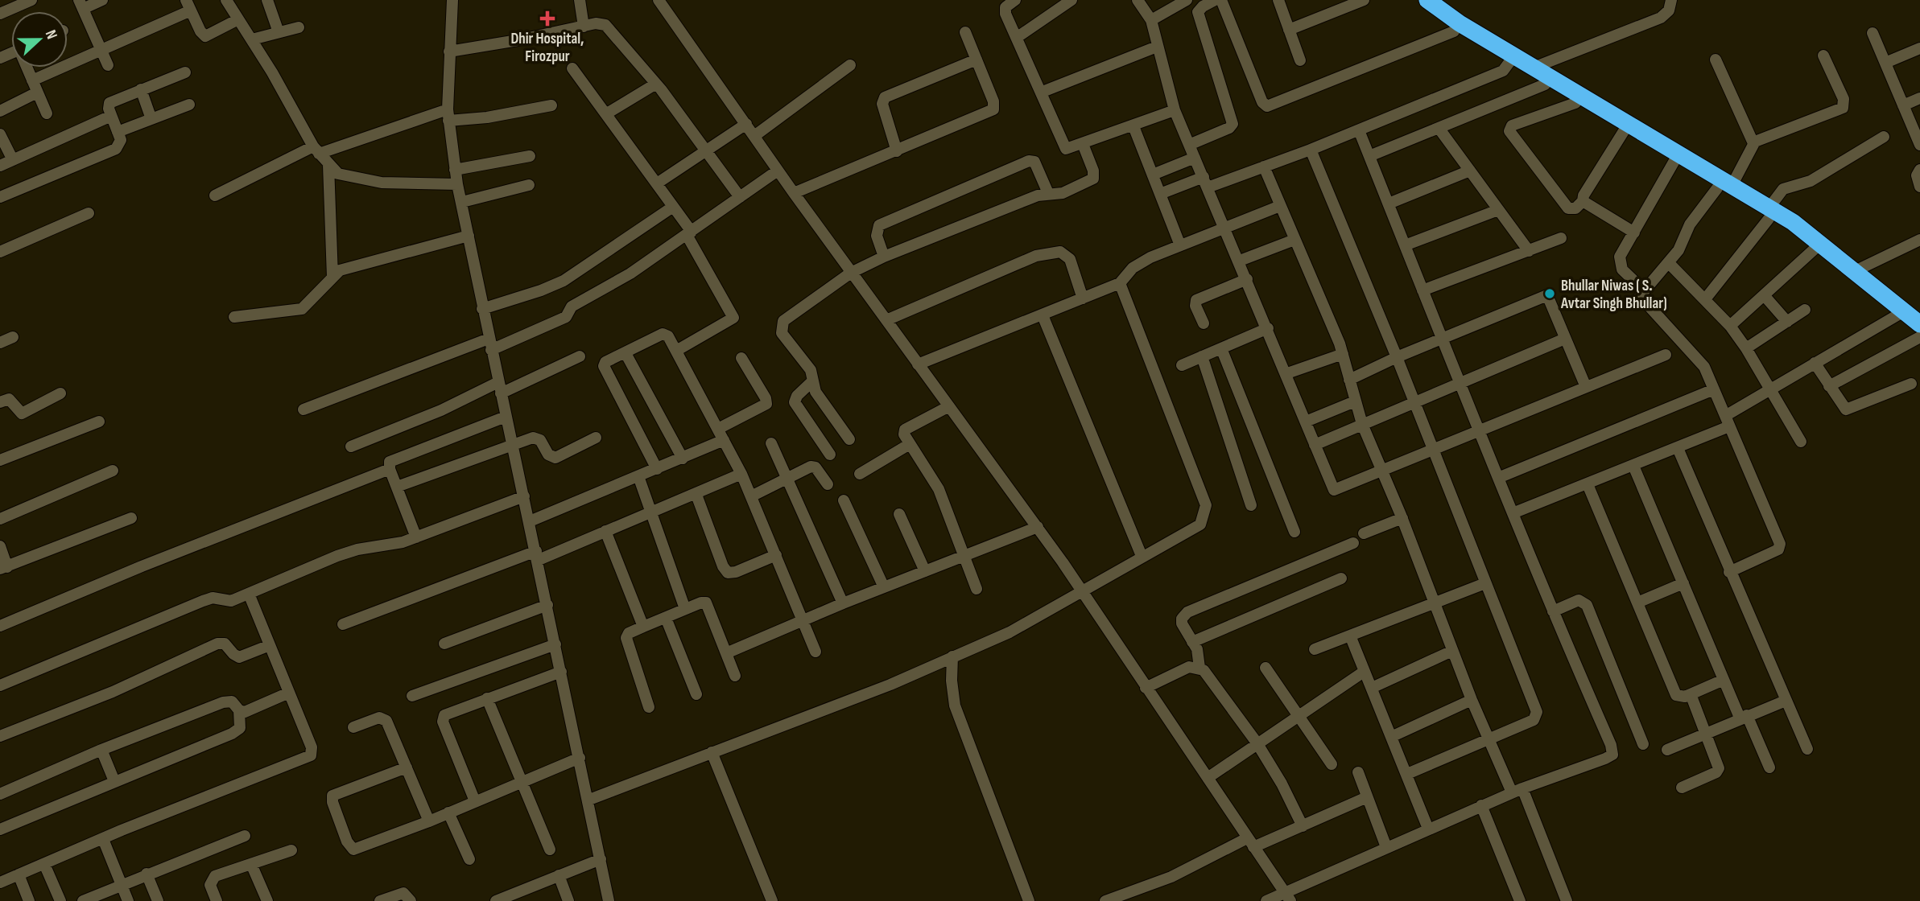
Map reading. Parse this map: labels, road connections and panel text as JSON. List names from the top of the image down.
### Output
{
  "places": {
    "health": ["Dhir Hospital, Firozpur"],
    "other": ["Bhullar Niwas ( S. Avtar Singh Bhullar)"]
  },
  "north": "right"
}
